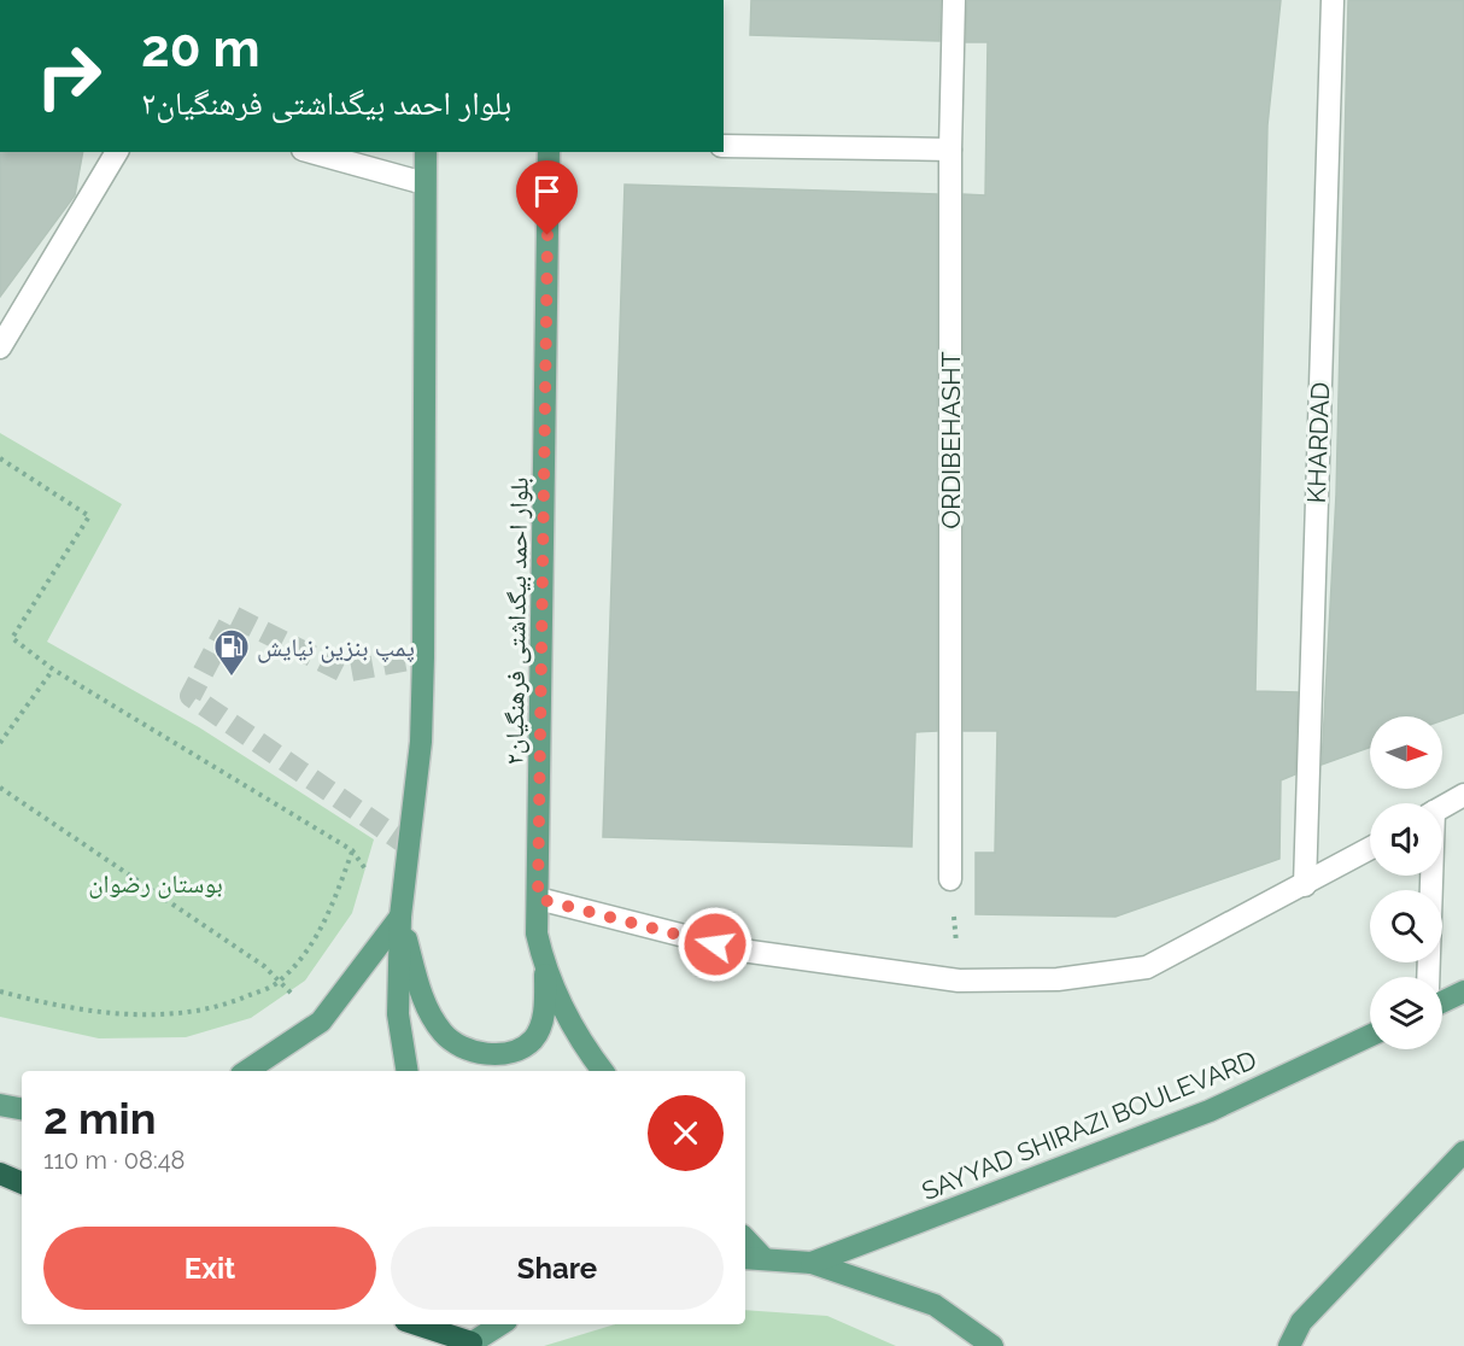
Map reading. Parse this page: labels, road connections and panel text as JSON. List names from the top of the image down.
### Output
{
  "streets": {
    "main road": ["بلوار احمد بیگداشتی فرهنگیان۲", "SAYYAD SHIRAZI BOULEVARD"],
    "street": ["ORDIBEHASHT", "KHARDAD"]
  },
  "parks": ["بوستان رضوان"],
  "places": {
    "fuel station": ["پمپ بنزین نیایش"]
  },
  "north": "right",
  "page": {
    "turn": ["20 m", "بلوار احمد بیگداشتی فرهنگیان۲"],
    "heading": ["2 min", "110 m · 08:48"],
    "buttons": ["Exit", "Share"]
  }
}
